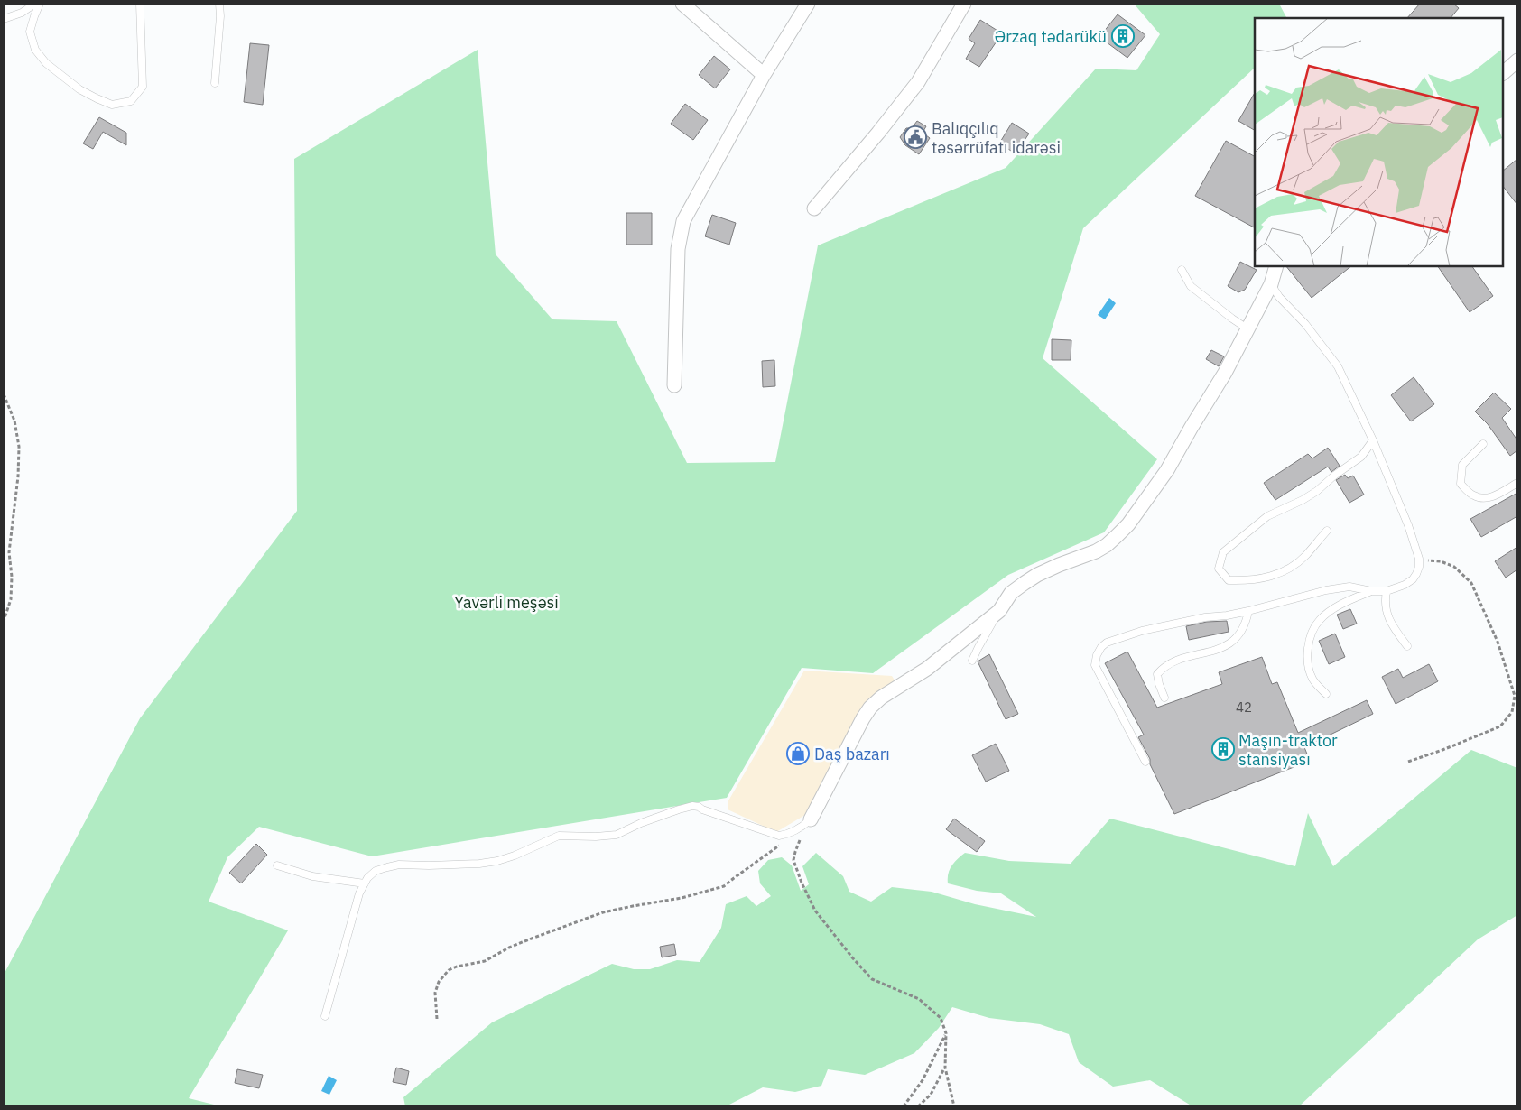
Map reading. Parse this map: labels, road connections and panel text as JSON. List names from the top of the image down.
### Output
{
  "parks": ["Yavərli meşəsi"],
  "places": {
    "building": ["Ərzaq tədarükü", "Maşın-traktor stansiyası"],
    "public building": ["Balıqçılıq təsərrüfatı idarəsi"],
    "shop": ["Daş bazarı"]
  },
  "house_numbers": ["42"]
}
